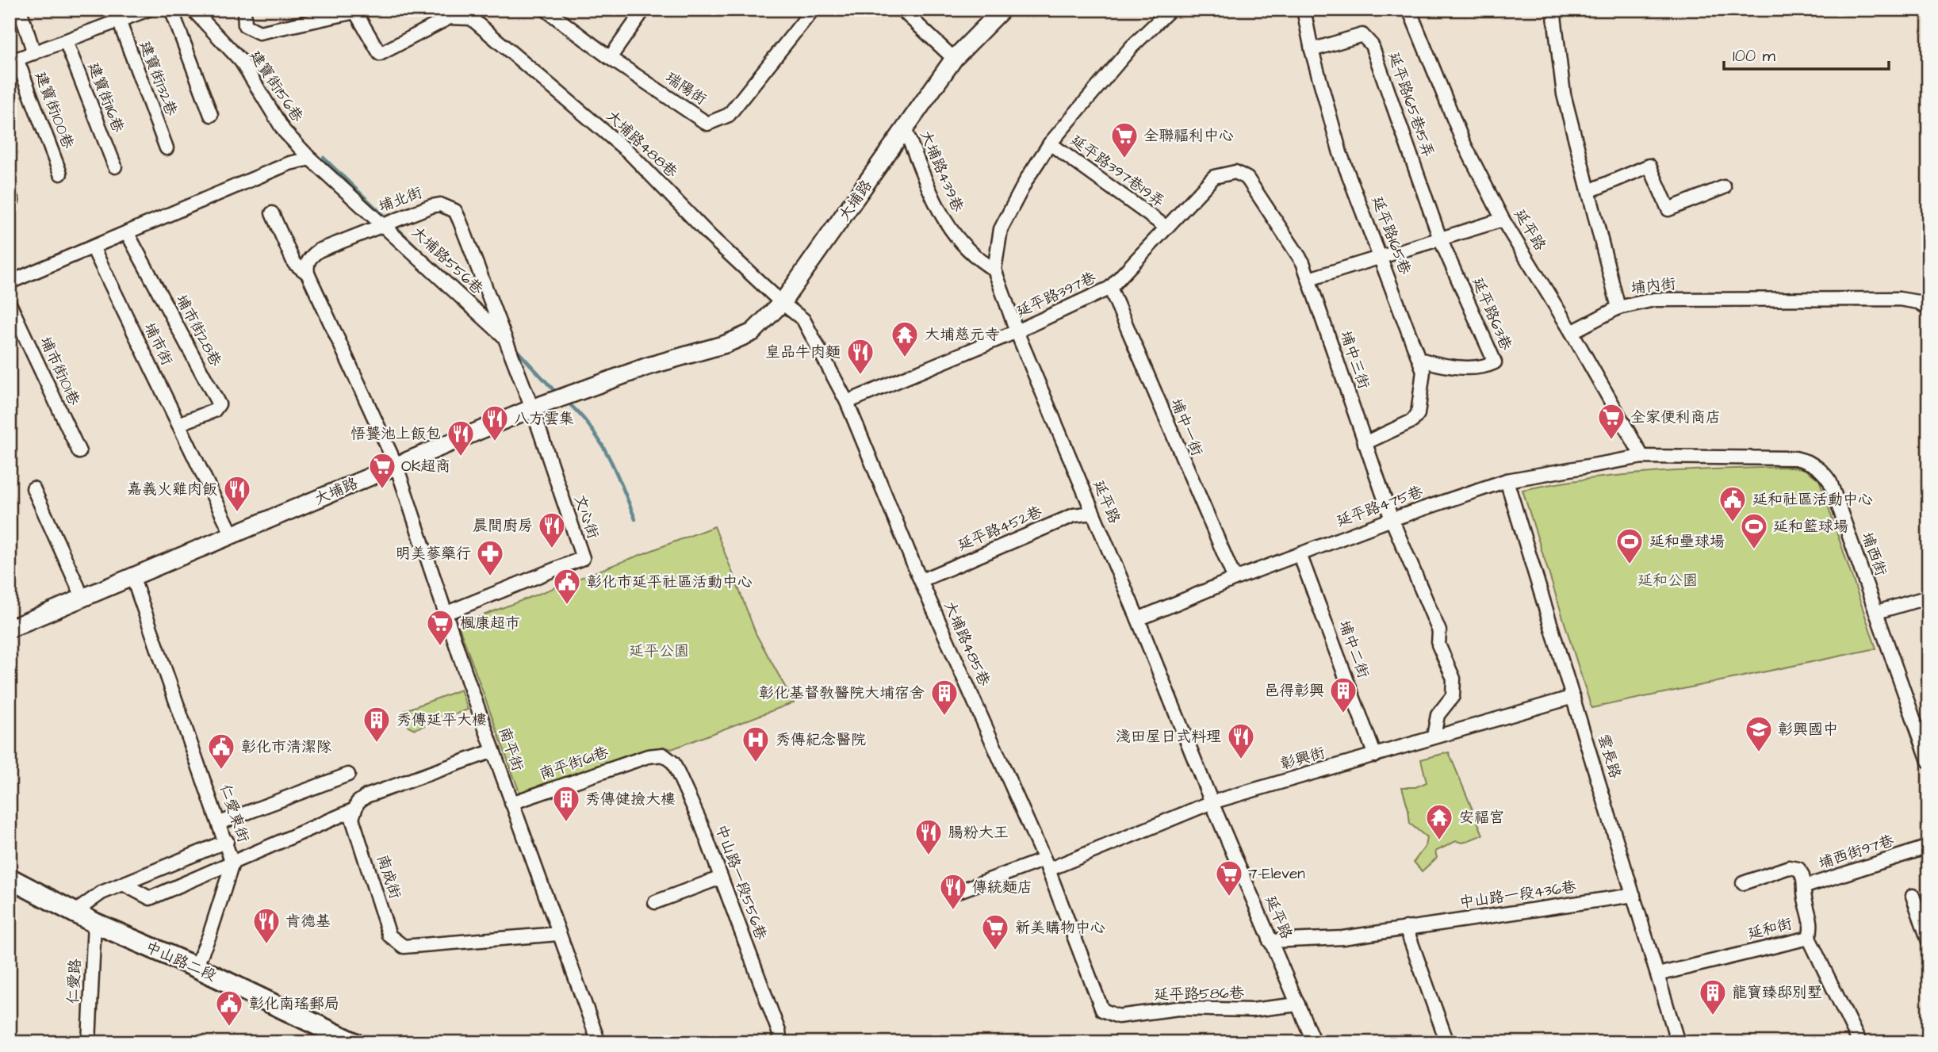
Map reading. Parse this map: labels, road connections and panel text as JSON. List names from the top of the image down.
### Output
{
  "streets": {
    "main road": ["大埔路", "中山路二段"],
    "street": [
      "建寶街132巷",
      "建寶街156巷",
      "瑞陽街",
      "建寶街116巷",
      "延平路165巷15弄",
      "建寶街100巷",
      "大埔路488巷",
      "大埔路439巷",
      "延平路397巷19弄",
      "埔北街",
      "延平路",
      "延平路165巷",
      "大埔路556巷",
      "埔內街",
      "延平路397巷",
      "延平路63巷",
      "埔市街28巷",
      "埔市街",
      "埔中三街",
      "埔市街101巷",
      "埔中一街",
      "延平路475巷",
      "文心街",
      "延平路452巷",
      "埔西街",
      "大埔路485巷",
      "埔中二街",
      "南平街",
      "雲長路",
      "彰興街",
      "南平街61巷",
      "仁愛東街",
      "埔西街97巷",
      "南成街",
      "中山路一段556巷",
      "中山路一段436巷",
      "延和街",
      "仁愛路",
      "延平路586巷"
    ]
  },
  "crossings": [
    ["建寶街156巷", "大埔路556巷"],
    ["延平路165巷15弄", "延平路165巷"],
    ["延平路165巷15弄", "延平路63巷"],
    ["大埔路488巷", "大埔路"],
    ["大埔路488巷", "大埔路485巷"],
    ["大埔路439巷", "大埔路"],
    ["大埔路439巷", "延平路"],
    ["延平路397巷19弄", "延平路"],
    ["延平路397巷19弄", "埔中三街"],
    ["埔北街", "大埔路556巷"],
    ["大埔路", "大埔路556巷"],
    ["大埔路", "埔市街"],
    ["大埔路", "文心街"],
    ["大埔路", "大埔路485巷"],
    ["大埔路", "南平街"],
    ["大埔路", "仁愛東街"],
    ["延平路", "延平路397巷"],
    ["延平路", "延平路475巷"],
    ["延平路", "延平路452巷"],
    ["延平路", "埔西街"],
    ["延平路", "彰興街"],
    ["延平路", "中山路一段436巷"],
    ["延平路", "延平路586巷"],
    ["延平路165巷", "延平路63巷"],
    ["延平路165巷", "埔中三街"],
    ["大埔路556巷", "文心街"],
    ["延平路397巷", "埔中三街"],
    ["延平路397巷", "埔中一街"],
    ["延平路397巷", "大埔路485巷"],
    ["埔市街28巷", "埔市街"],
    ["埔中三街", "埔中一街"],
    ["埔中三街", "延平路475巷"],
    ["埔中三街", "彰興街"],
    ["埔中一街", "延平路475巷"],
    ["延平路475巷", "埔西街"],
    ["延平路475巷", "埔中二街"],
    ["延平路475巷", "雲長路"],
    ["文心街", "南平街"],
    ["延平路452巷", "大埔路485巷"],
    ["大埔路485巷", "彰興街"],
    ["大埔路485巷", "延平路586巷"],
    ["埔中二街", "彰興街"],
    ["南平街", "南平街61巷"],
    ["南平街", "南成街"],
    ["雲長路", "彰興街"],
    ["雲長路", "中山路一段436巷"],
    ["雲長路", "延和街"],
    ["南平街61巷", "中山路一段556巷"],
    ["仁愛東街", "中山路二段"],
    ["中山路二段", "仁愛路"]
  ],
  "parks": ["延和公園", "延平公園"],
  "places": {
    "supermarket": [
      "全聯福利中心",
      "全家便利商店",
      "OK超商",
      "楓康超市",
      "7-Eleven",
      "新美購物中心"
    ],
    "temple": ["大埔慈元寺", "安福宮"],
    "restaurant": [
      "皇品牛肉麵",
      "八方雲集",
      "悟饕池上飯包",
      "嘉義火雞肉飯",
      "晨間廚房",
      "淺田屋日式料理",
      "腸粉大王",
      "傳統麵店",
      "肯德基"
    ],
    "public building": [
      "延和社區活動中心",
      "彰化市延平社區活動中心",
      "彰化市清潔隊",
      "彰化南瑤郵局"
    ],
    "sports": ["延和籃球場", "延和壘球場"],
    "pharmacy": ["明美蔘藥行"],
    "building": [
      "邑得彰興",
      "彰化基督教醫院大埔宿舍",
      "秀傳延平大樓",
      "秀傳健撿大樓",
      "龍寶臻邸別墅"
    ],
    "school or university": ["彰興國中"],
    "hospital": ["秀傳紀念醫院"]
  },
  "scale_bar": "100 m"
}
